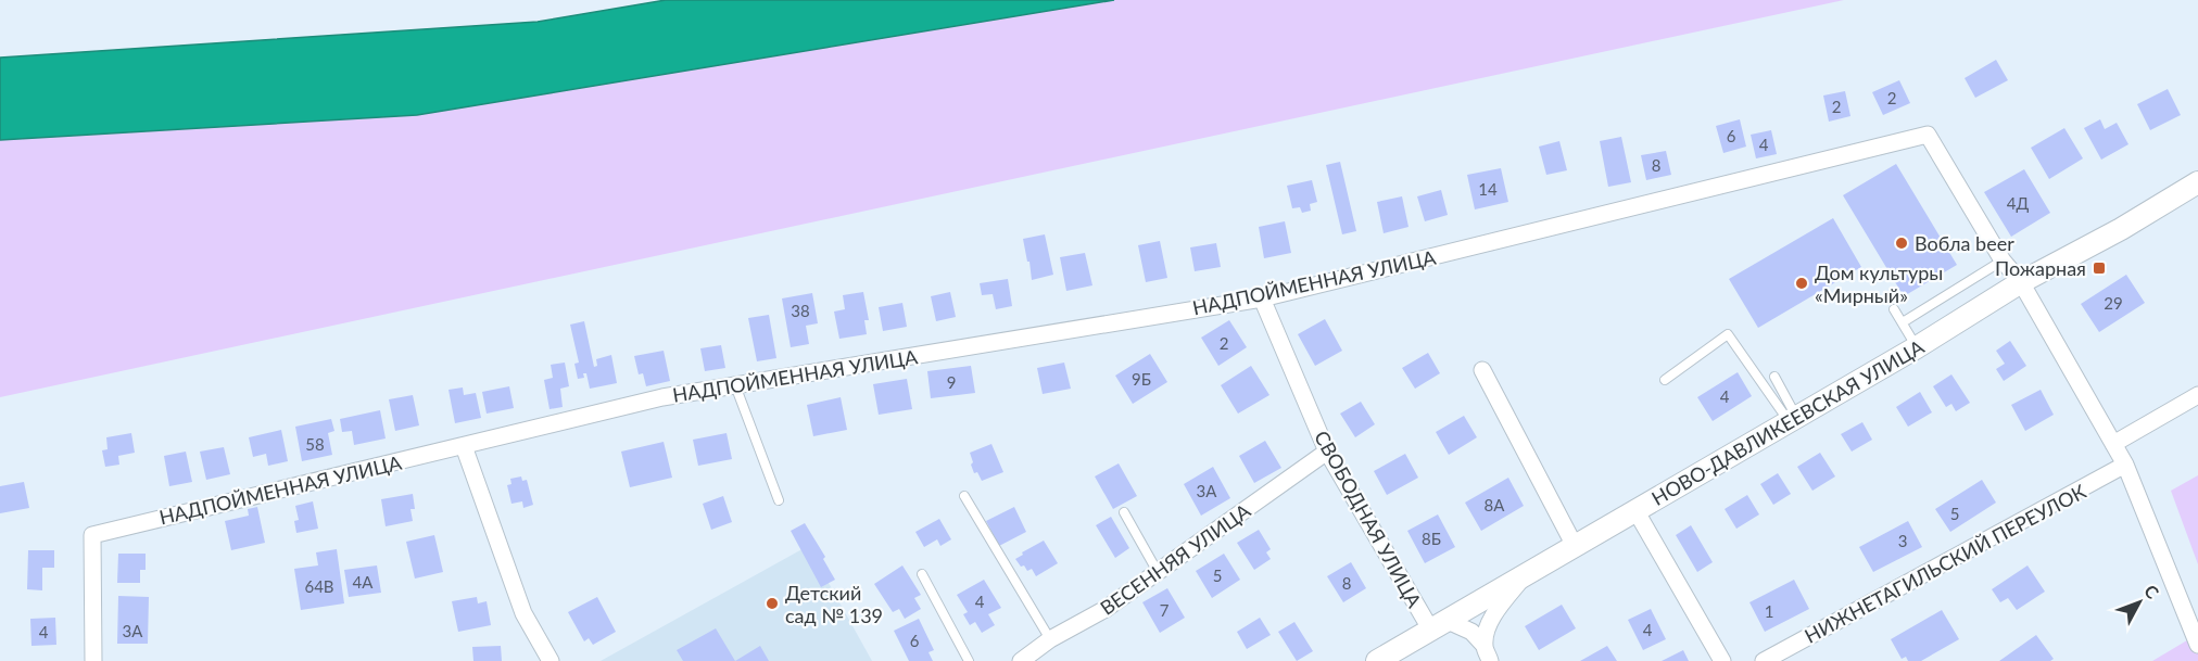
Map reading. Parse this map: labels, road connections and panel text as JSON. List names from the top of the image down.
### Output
{
  "streets": {
    "street": [
      "НАДПОЙМЕННАЯ УЛИЦА",
      "НОВО-ДАВЛИКЕЕВСКАЯ УЛИЦА",
      "СВОБОДНАЯ УЛИЦА",
      "ВЕСЕННЯЯ УЛИЦА",
      "НИЖНЕТАГИЛЬСКИЙ ПЕРЕУЛОК"
    ]
  },
  "crossings": [
    ["НАДПОЙМЕННАЯ УЛИЦА", "НОВО-ДАВЛИКЕЕВСКАЯ УЛИЦА"],
    ["НАДПОЙМЕННАЯ УЛИЦА", "СВОБОДНАЯ УЛИЦА"],
    ["НАДПОЙМЕННАЯ УЛИЦА", "НИЖНЕТАГИЛЬСКИЙ ПЕРЕУЛОК"],
    ["НОВО-ДАВЛИКЕЕВСКАЯ УЛИЦА", "СВОБОДНАЯ УЛИЦА"],
    ["СВОБОДНАЯ УЛИЦА", "ВЕСЕННЯЯ УЛИЦА"]
  ],
  "places": {
    "other": ["Вобла beer", "Дом культуры «Мирный»", "Детский сад № 139"],
    "transit": ["Пожарная"]
  },
  "house_numbers": [
    "2",
    "2",
    "6",
    "4",
    "8",
    "14",
    "4Д",
    "29",
    "38",
    "2",
    "9Б",
    "9",
    "4",
    "58",
    "3А",
    "8А",
    "5",
    "8Б",
    "3",
    "5",
    "4А",
    "8",
    "64В",
    "4",
    "7",
    "1",
    "4",
    "3А",
    "4",
    "6"
  ],
  "north": "top right"
}
